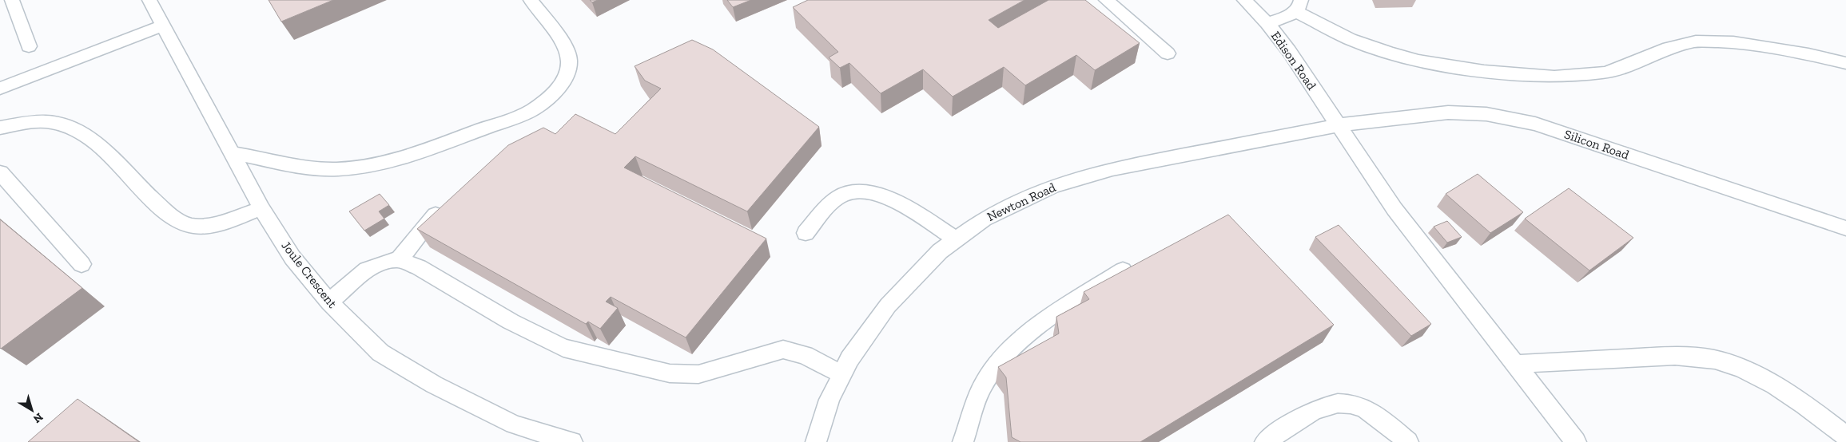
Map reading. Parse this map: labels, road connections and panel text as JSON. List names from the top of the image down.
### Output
{
  "streets": {
    "lane": [
      "Edison Road",
      "Silicon Road",
      "Newton Road",
      "Joule Crescent"
    ]
  },
  "crossings": [
    ["Edison Road", "Silicon Road"],
    ["Edison Road", "Newton Road"],
    ["Silicon Road", "Newton Road"]
  ],
  "north": "bottom right"
}
